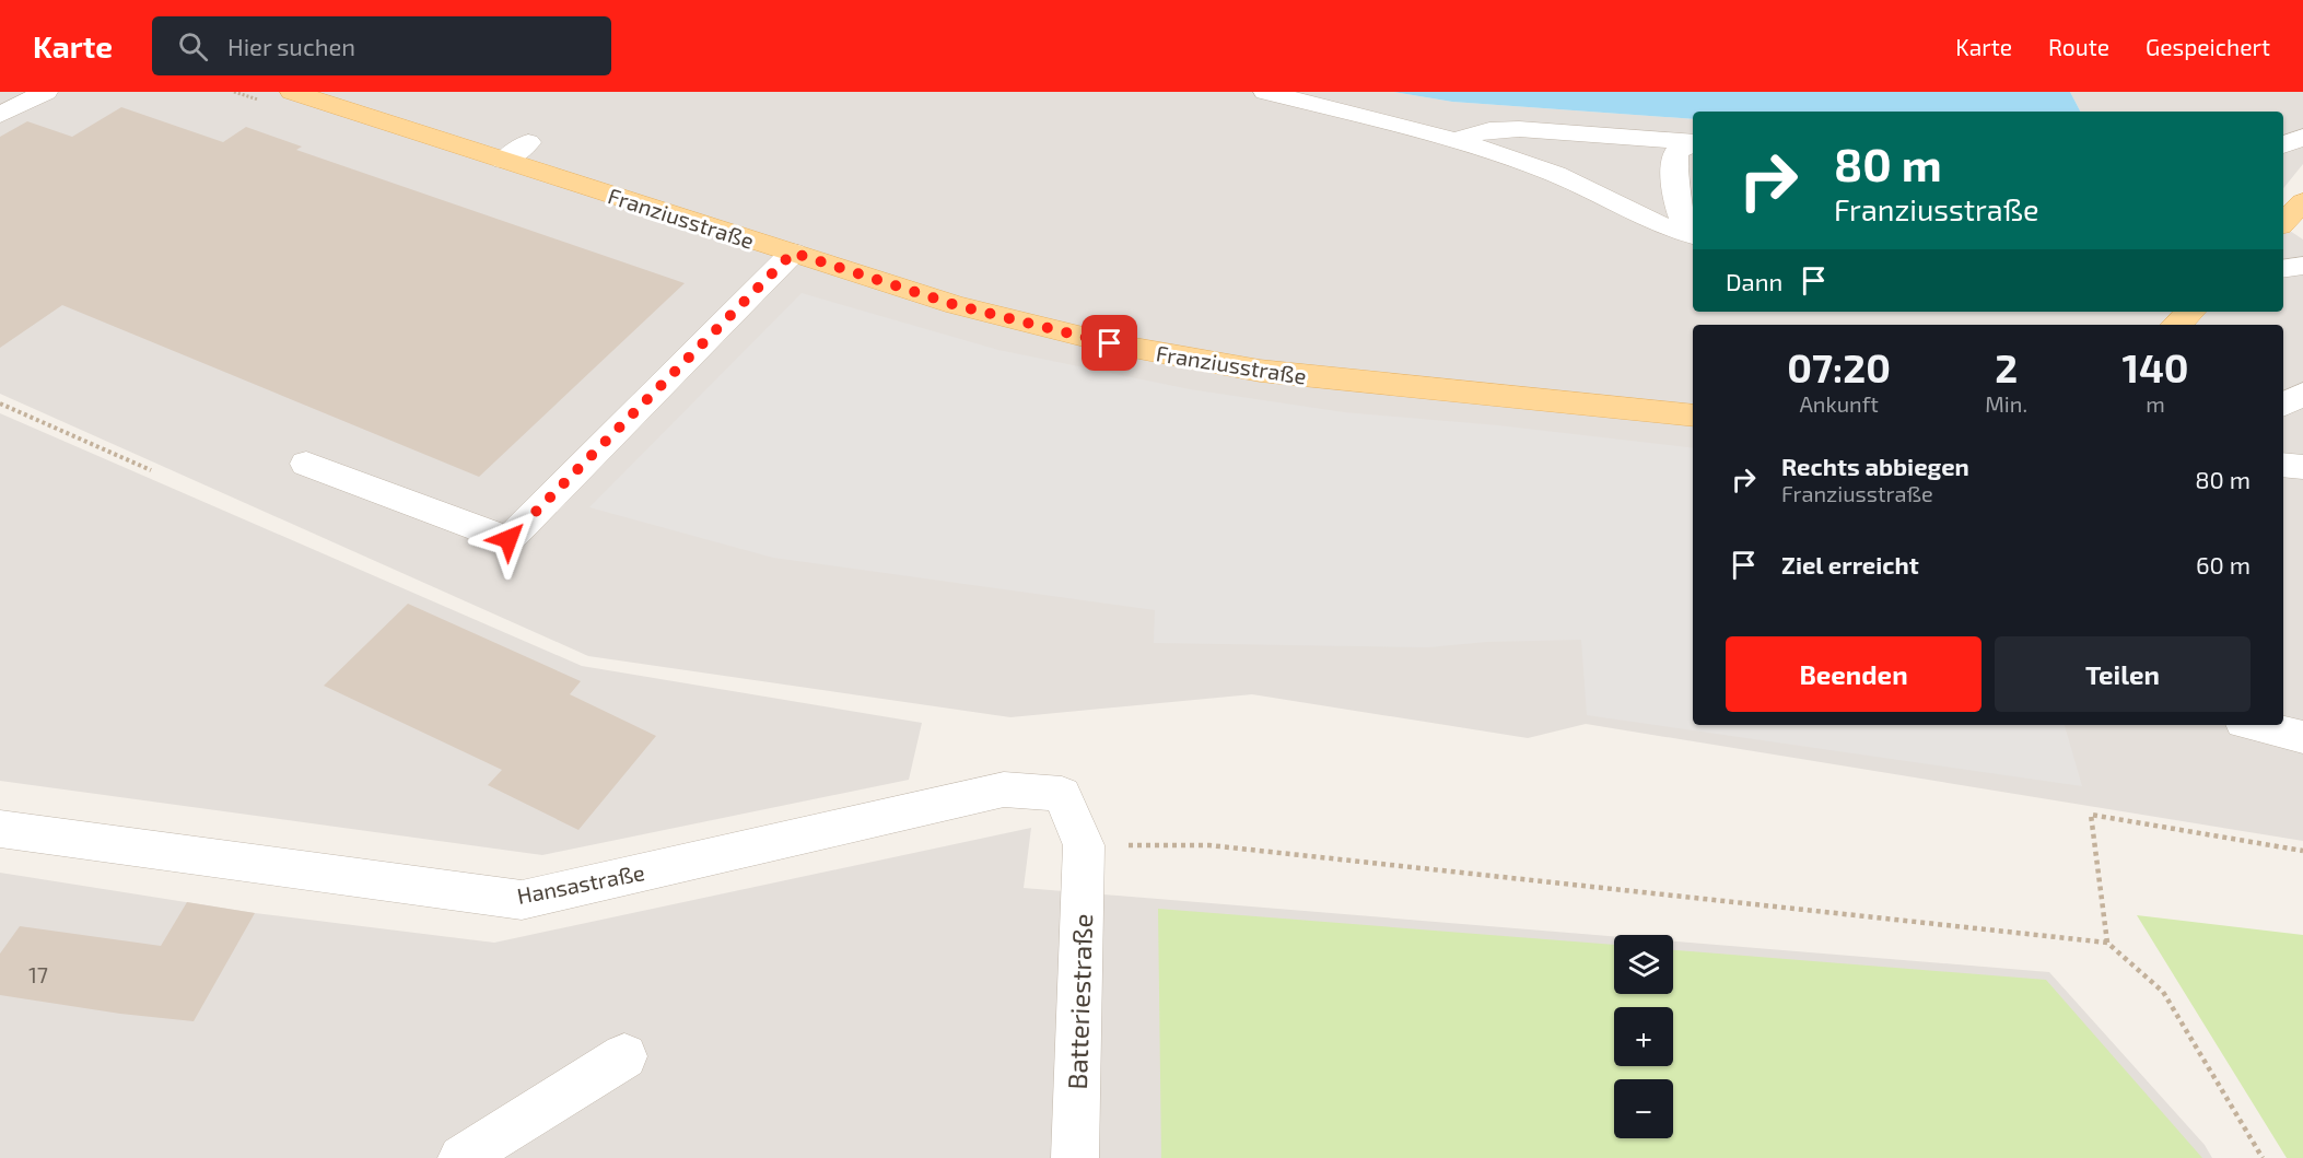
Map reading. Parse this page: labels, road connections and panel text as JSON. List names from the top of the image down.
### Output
{
  "streets": {
    "main road": ["Franziusstraße"],
    "street": ["Hansastraße", "Batteriestraße"]
  },
  "crossings": [
    ["Hansastraße", "Batteriestraße"]
  ],
  "house_numbers": ["17"],
  "page": {
    "header": "Karte",
    "search": "Hier suchen",
    "nav": ["Karte", "Route", "Gespeichert"],
    "turn": ["80 m", "Franziusstraße"],
    "then": "Dann",
    "eta": [
      "07:20",
      "Ankunft",
      "2",
      "Min.",
      "140",
      "m"
    ],
    "list": [
      {
        "name": "Rechts abbiegen",
        "note": "Franziusstraße",
        "value": "80 m"
      },
      {
        "name": "Ziel erreicht",
        "value": "60 m"
      }
    ],
    "buttons": ["Beenden", "Teilen"],
    "map_buttons": ["+", "−"]
  }
}
